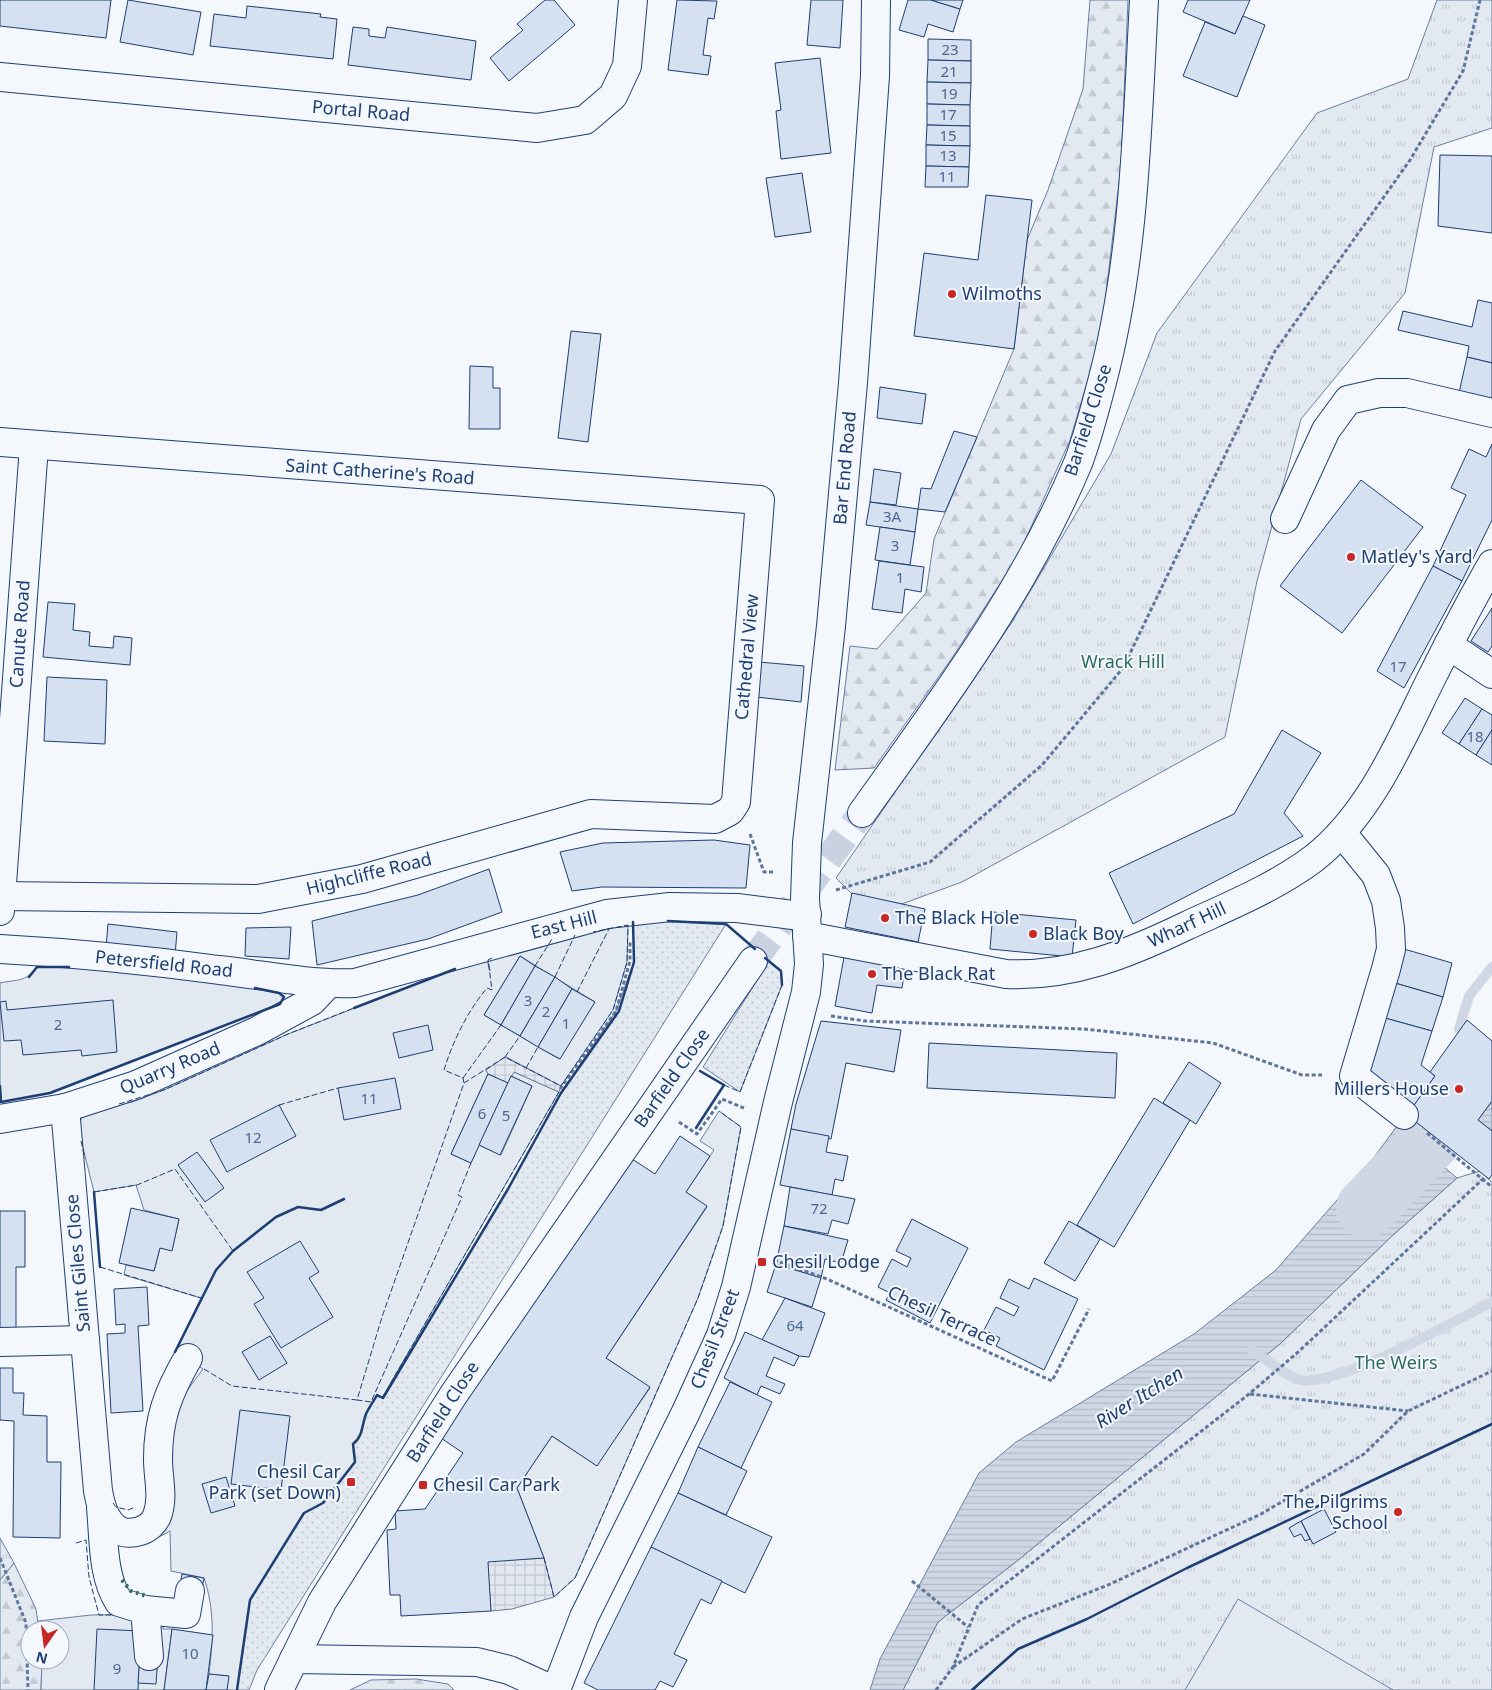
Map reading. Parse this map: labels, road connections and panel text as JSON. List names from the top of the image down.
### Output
{
  "streets": {
    "street": [
      "Portal Road",
      "Barfield Close",
      "Bar End Road",
      "Saint Catherine's Road",
      "Canute Road",
      "Cathedral View",
      "Highcliffe Road",
      "East Hill",
      "Wharf Hill",
      "Petersfield Road",
      "Quarry Road",
      "Saint Giles Close",
      "Chesil Street"
    ],
    "path": ["Chesil Terrace"]
  },
  "crossings": [
    ["Bar End Road", "East Hill"],
    ["Bar End Road", "Wharf Hill"],
    ["Bar End Road", "Chesil Street"],
    ["Saint Catherine's Road", "Canute Road"],
    ["Saint Catherine's Road", "Cathedral View"],
    ["Canute Road", "Highcliffe Road"],
    ["Cathedral View", "Highcliffe Road"],
    ["East Hill", "Wharf Hill"],
    ["East Hill", "Petersfield Road"],
    ["East Hill", "Quarry Road"],
    ["East Hill", "Chesil Street"],
    ["Wharf Hill", "Chesil Street"],
    ["Petersfield Road", "Quarry Road"],
    ["Quarry Road", "Saint Giles Close"],
    ["Chesil Terrace", "Chesil Street"]
  ],
  "water": ["River Itchen"],
  "parks": ["Wrack Hill", "The Weirs"],
  "places": {
    "other": [
      "Wilmoths",
      "Matley's Yard",
      "The Black Hole",
      "Black Boy",
      "The Black Rat",
      "Millers House",
      "The Pilgrims School"
    ],
    "transit": ["Chesil Lodge", "Chesil Car Park (set Down)", "Chesil Car Park"]
  },
  "house_numbers": [
    "23",
    "21",
    "19",
    "17",
    "15",
    "13",
    "11",
    "3A",
    "3",
    "1",
    "17",
    "18",
    "3",
    "2",
    "1",
    "2",
    "11",
    "6",
    "5",
    "12",
    "72",
    "64",
    "10",
    "9"
  ],
  "north": "bottom"
}
